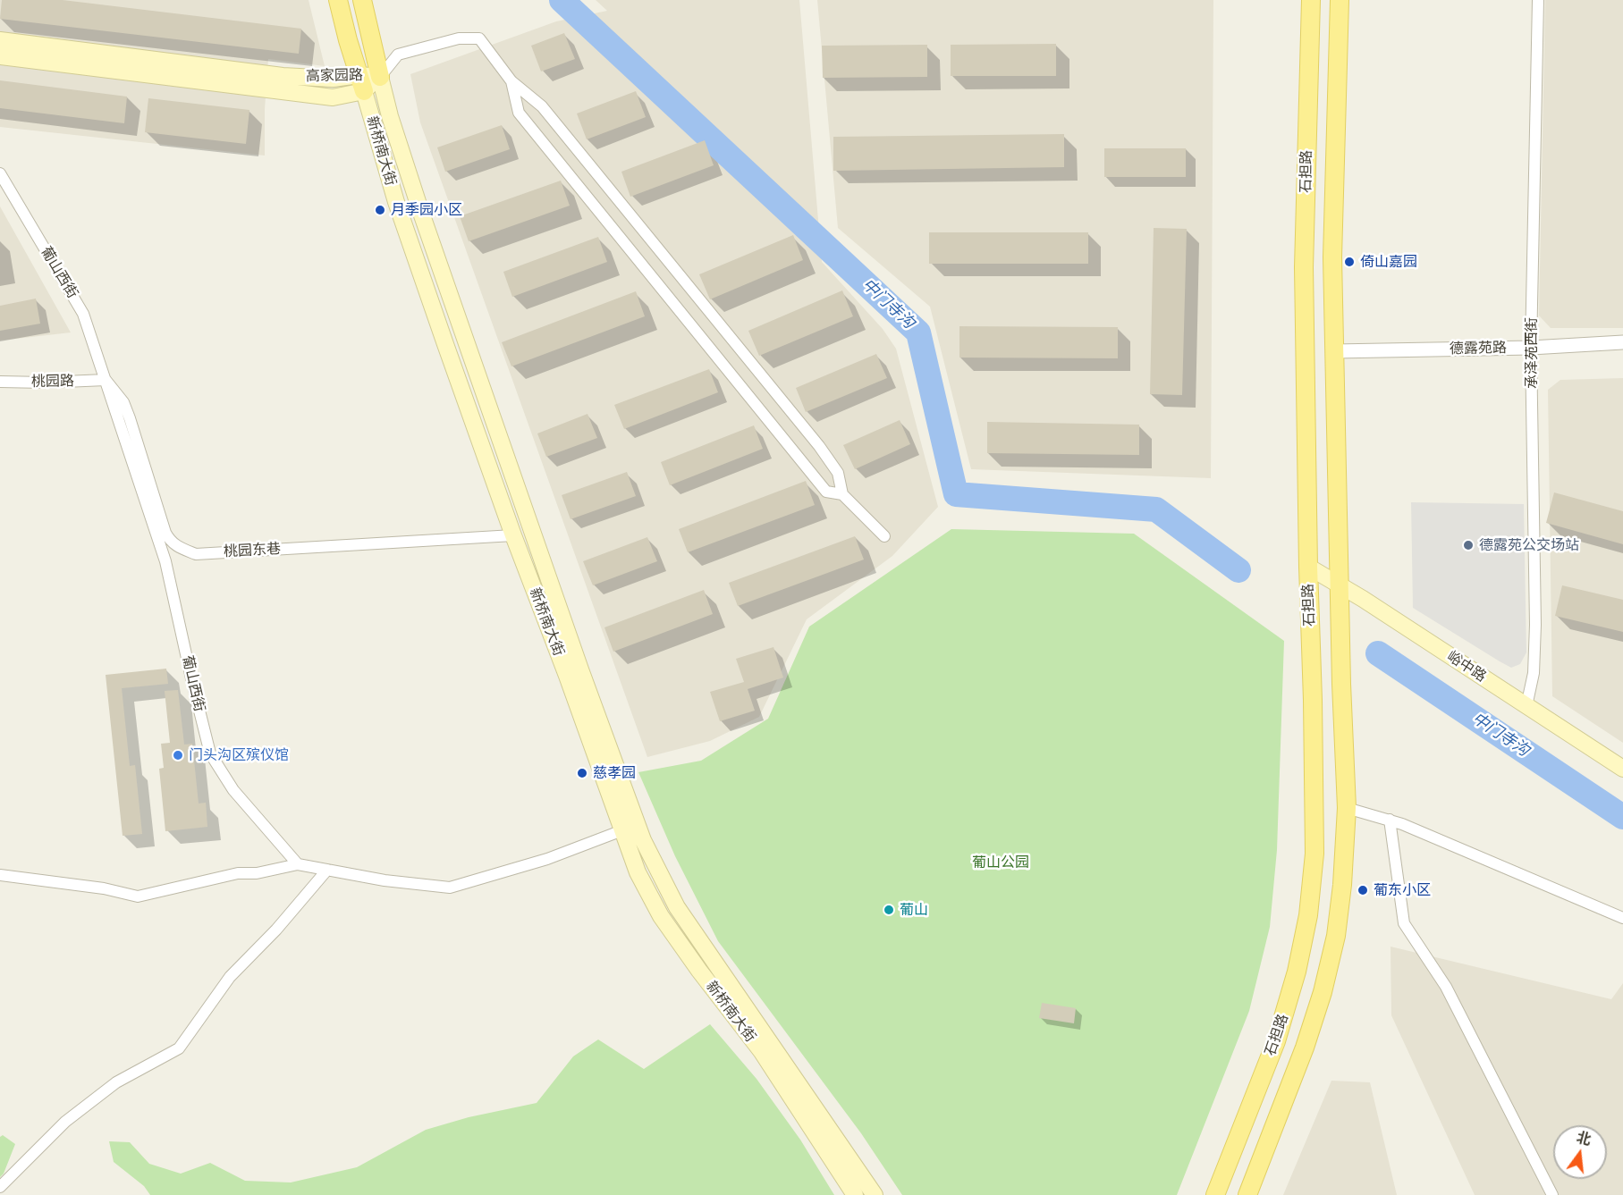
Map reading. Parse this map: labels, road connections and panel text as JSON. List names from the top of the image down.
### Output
{
  "streets": {
    "main road": [
      "高家园路",
      "新桥南大街",
      "石担路",
      "峪中路"
    ],
    "street": [
      "葡山西街",
      "德露苑路",
      "承泽苑西街",
      "桃园路",
      "桃园东巷"
    ]
  },
  "crossings": [
    ["高家园路", "新桥南大街"],
    ["新桥南大街", "桃园东巷"],
    ["石担路", "德露苑路"],
    ["石担路", "峪中路"],
    ["葡山西街", "桃园路"],
    ["葡山西街", "桃园东巷"],
    ["德露苑路", "承泽苑西街"],
    ["承泽苑西街", "峪中路"],
    ["桃园路", "桃园东巷"]
  ],
  "water": ["中门寺沟"],
  "parks": ["葡山公园"],
  "places": [
    "月季园小区",
    "倚山嘉园",
    "德露苑公交场站",
    "门头沟区殡仪馆",
    "慈孝园",
    "葡东小区",
    "葡山"
  ],
  "north": "top"
}
